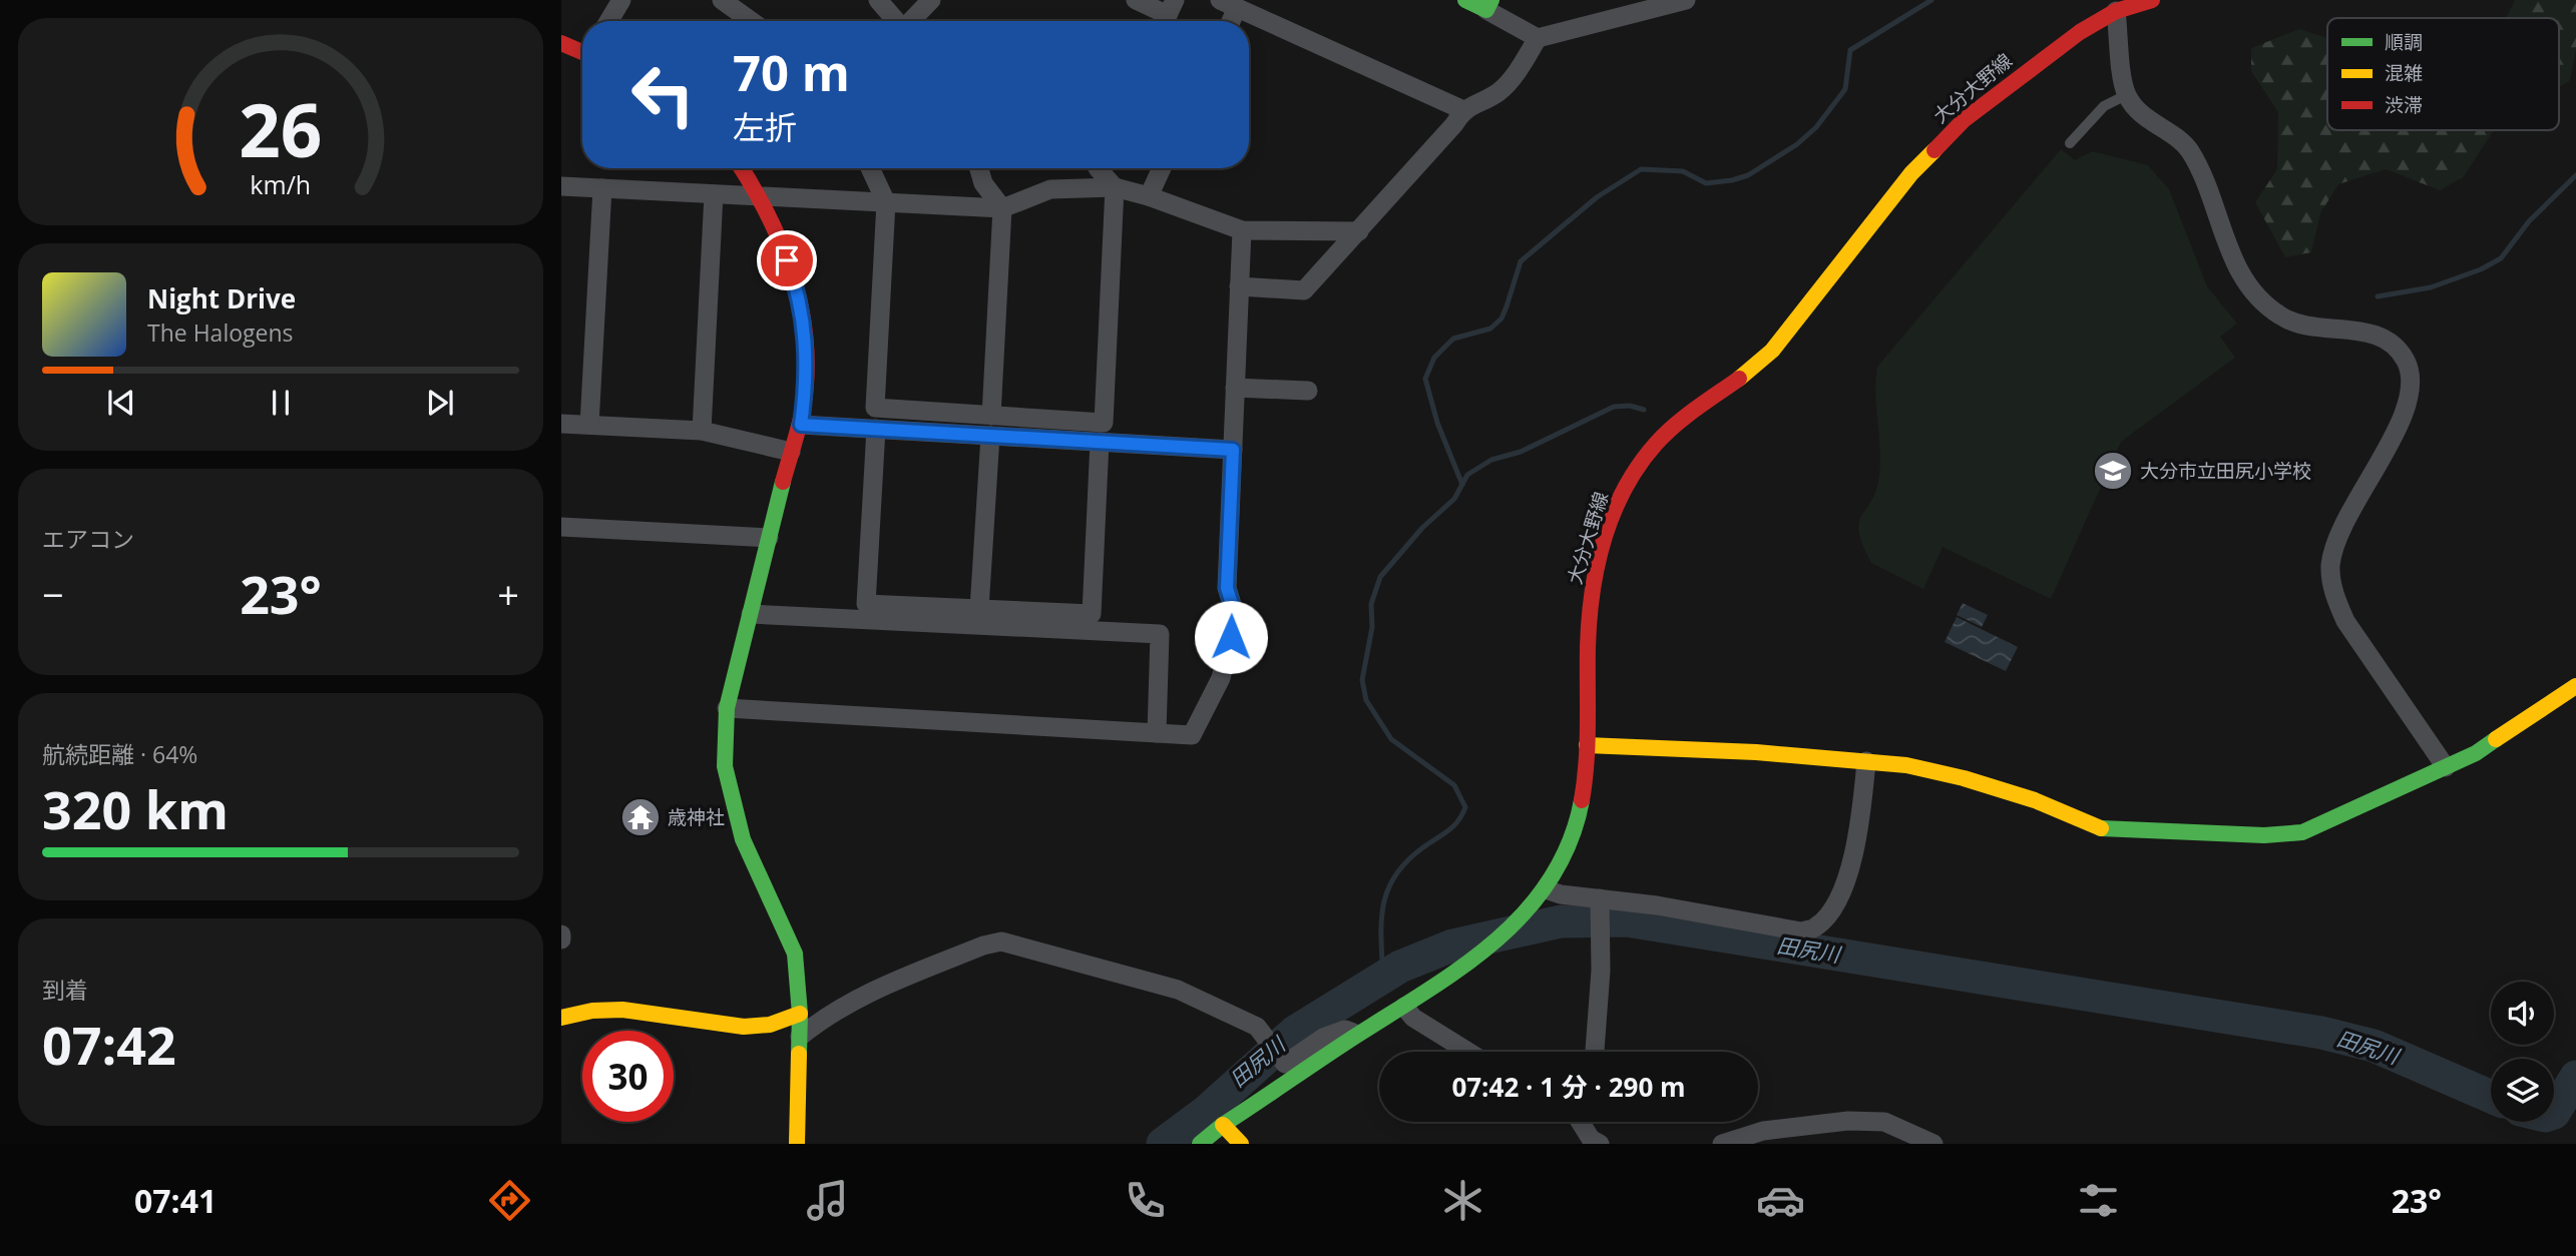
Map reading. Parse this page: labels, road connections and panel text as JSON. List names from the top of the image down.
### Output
{
  "streets": {
    "street": ["大分大野線"]
  },
  "water": ["田尻川"],
  "places": {
    "school or university": ["大分市立田尻小学校"],
    "temple": ["歳神社"]
  },
  "legend": ["順調", "混雑", "渋滞"],
  "page": {
    "turn": ["70 m", "左折"],
    "song": ["Night Drive", "The Halogens"],
    "tile": [
      "エアコン",
      ["航続距離 · 64%", "320 km"],
      ["到着", "07:42"]
    ],
    "heat": ["−", "23°", "+"],
    "limit": "30",
    "trip": "07:42 · 1 分 · 290 m",
    "tabs": ["07:41", "23°"],
    "gauge": ["26", "km/h"]
  }
}
